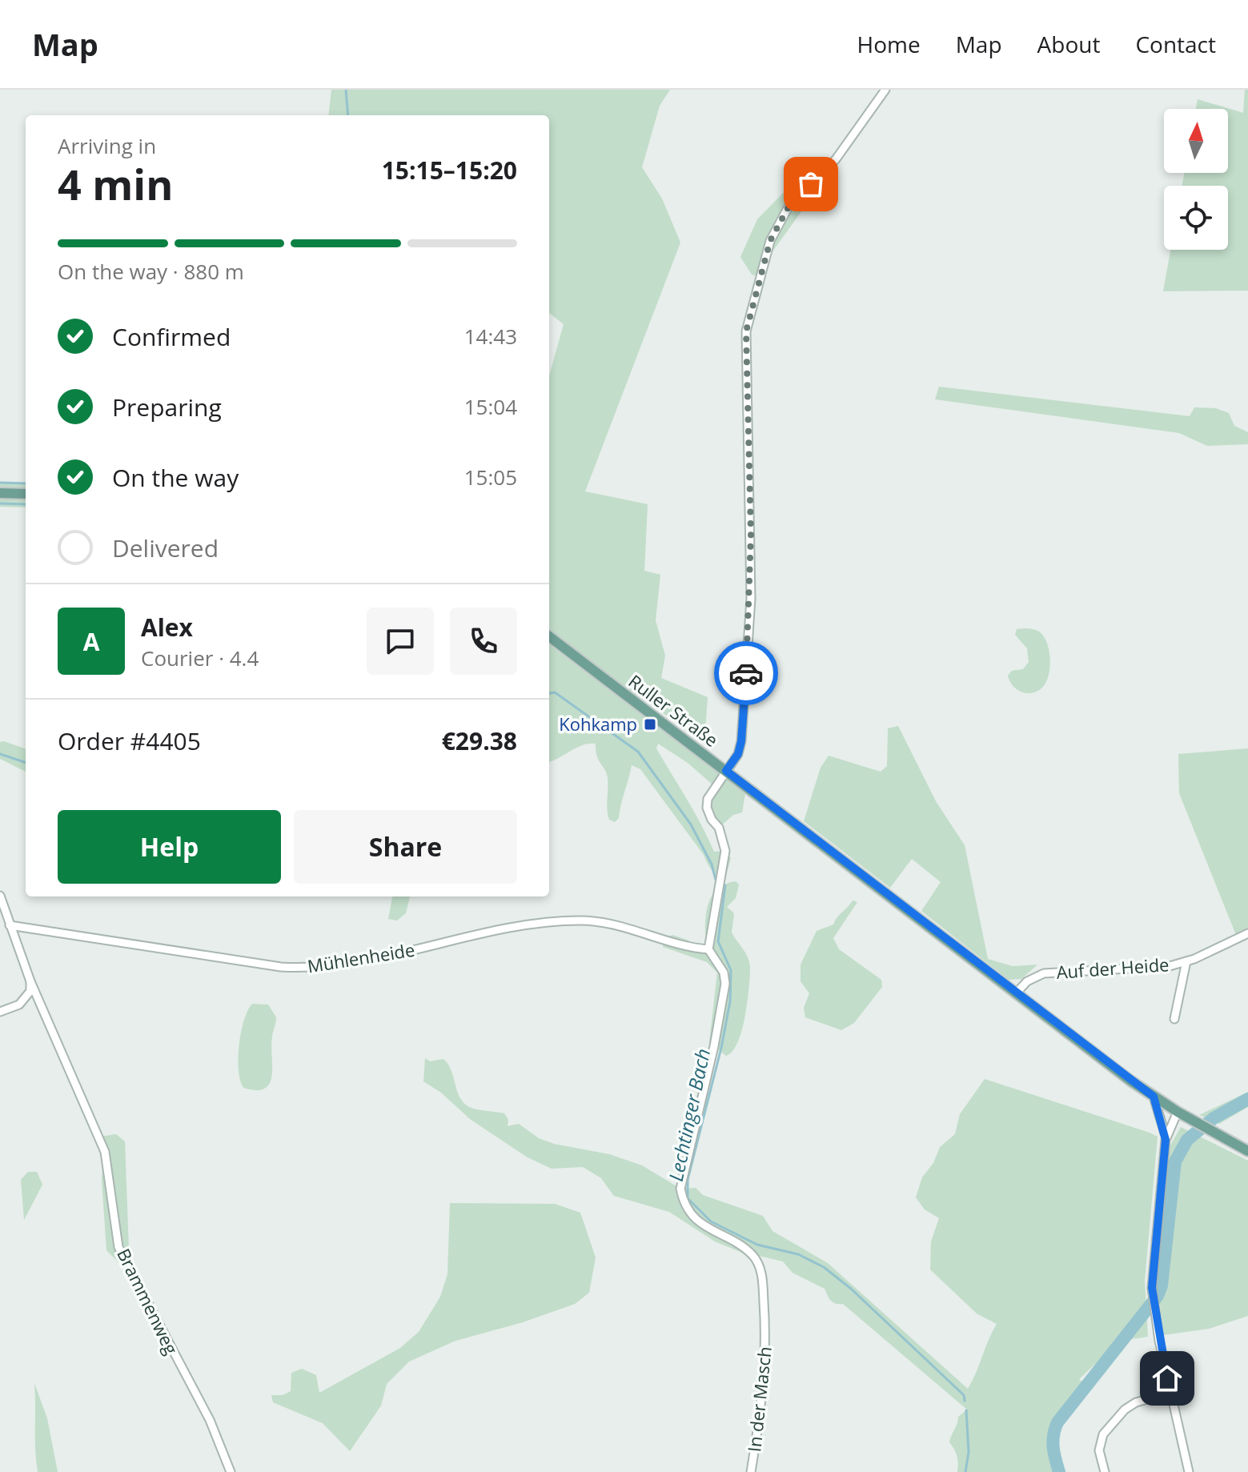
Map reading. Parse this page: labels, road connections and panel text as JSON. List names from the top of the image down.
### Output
{
  "streets": {
    "main road": ["Ruller Straße"],
    "street": [
      "Mühlenheide",
      "Auf der Heide",
      "Brammenweg",
      "In der Masch"
    ]
  },
  "crossings": [
    ["Ruller Straße", "Auf der Heide"],
    ["Mühlenheide", "Brammenweg"],
    ["Mühlenheide", "In der Masch"]
  ],
  "water": ["Lechtinger Bach"],
  "places": {
    "transit": ["Kohkamp"]
  },
  "north": "top",
  "page": {
    "header": "Map",
    "nav": [
      "Home",
      "Map",
      "About",
      "Contact"
    ],
    "heading": ["4 min", "Arriving in", "15:15–15:20"],
    "panel": [
      "Alex",
      "Courier · 4.4",
      "Order #4405",
      "€29.38"
    ],
    "bar": "On the way · 880 m",
    "list": [
      ["Confirmed", "14:43"],
      ["Preparing", "15:04"],
      ["On the way", "15:05"],
      "Delivered"
    ],
    "round": "A",
    "buttons": ["Help", "Share"]
  }
}
